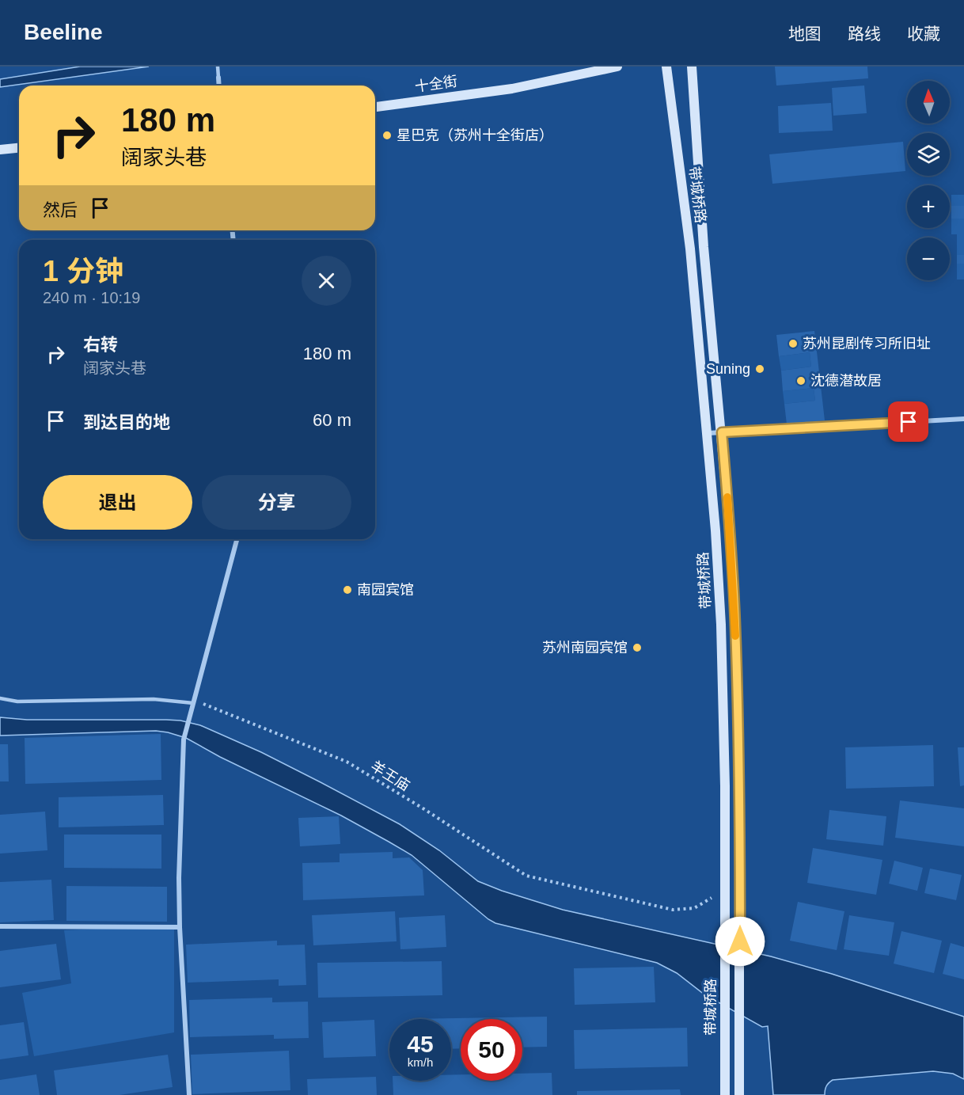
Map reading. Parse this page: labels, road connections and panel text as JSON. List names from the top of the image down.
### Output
{
  "streets": {
    "main road": ["十全街", "带城桥路"],
    "path": ["羊王庙"]
  },
  "places": [
    "星巴克（苏州十全街店）",
    "苏州昆剧传习所旧址",
    "Suning",
    "沈德潜故居",
    "南园宾馆",
    "苏州南园宾馆"
  ],
  "north": "top",
  "page": {
    "header": "Beeline",
    "nav": ["地图", "路线", "收藏"],
    "map_buttons": ["+", "−"],
    "turn": ["180 m", "阔家头巷"],
    "then": "然后",
    "heading": ["1 分钟", "240 m · 10:19"],
    "list": [
      {
        "name": "右转",
        "note": "阔家头巷",
        "value": "180 m"
      },
      {
        "name": "到达目的地",
        "value": "60 m"
      }
    ],
    "buttons": ["退出", "分享"],
    "speed": "45 km/h",
    "limit": "50"
  }
}
